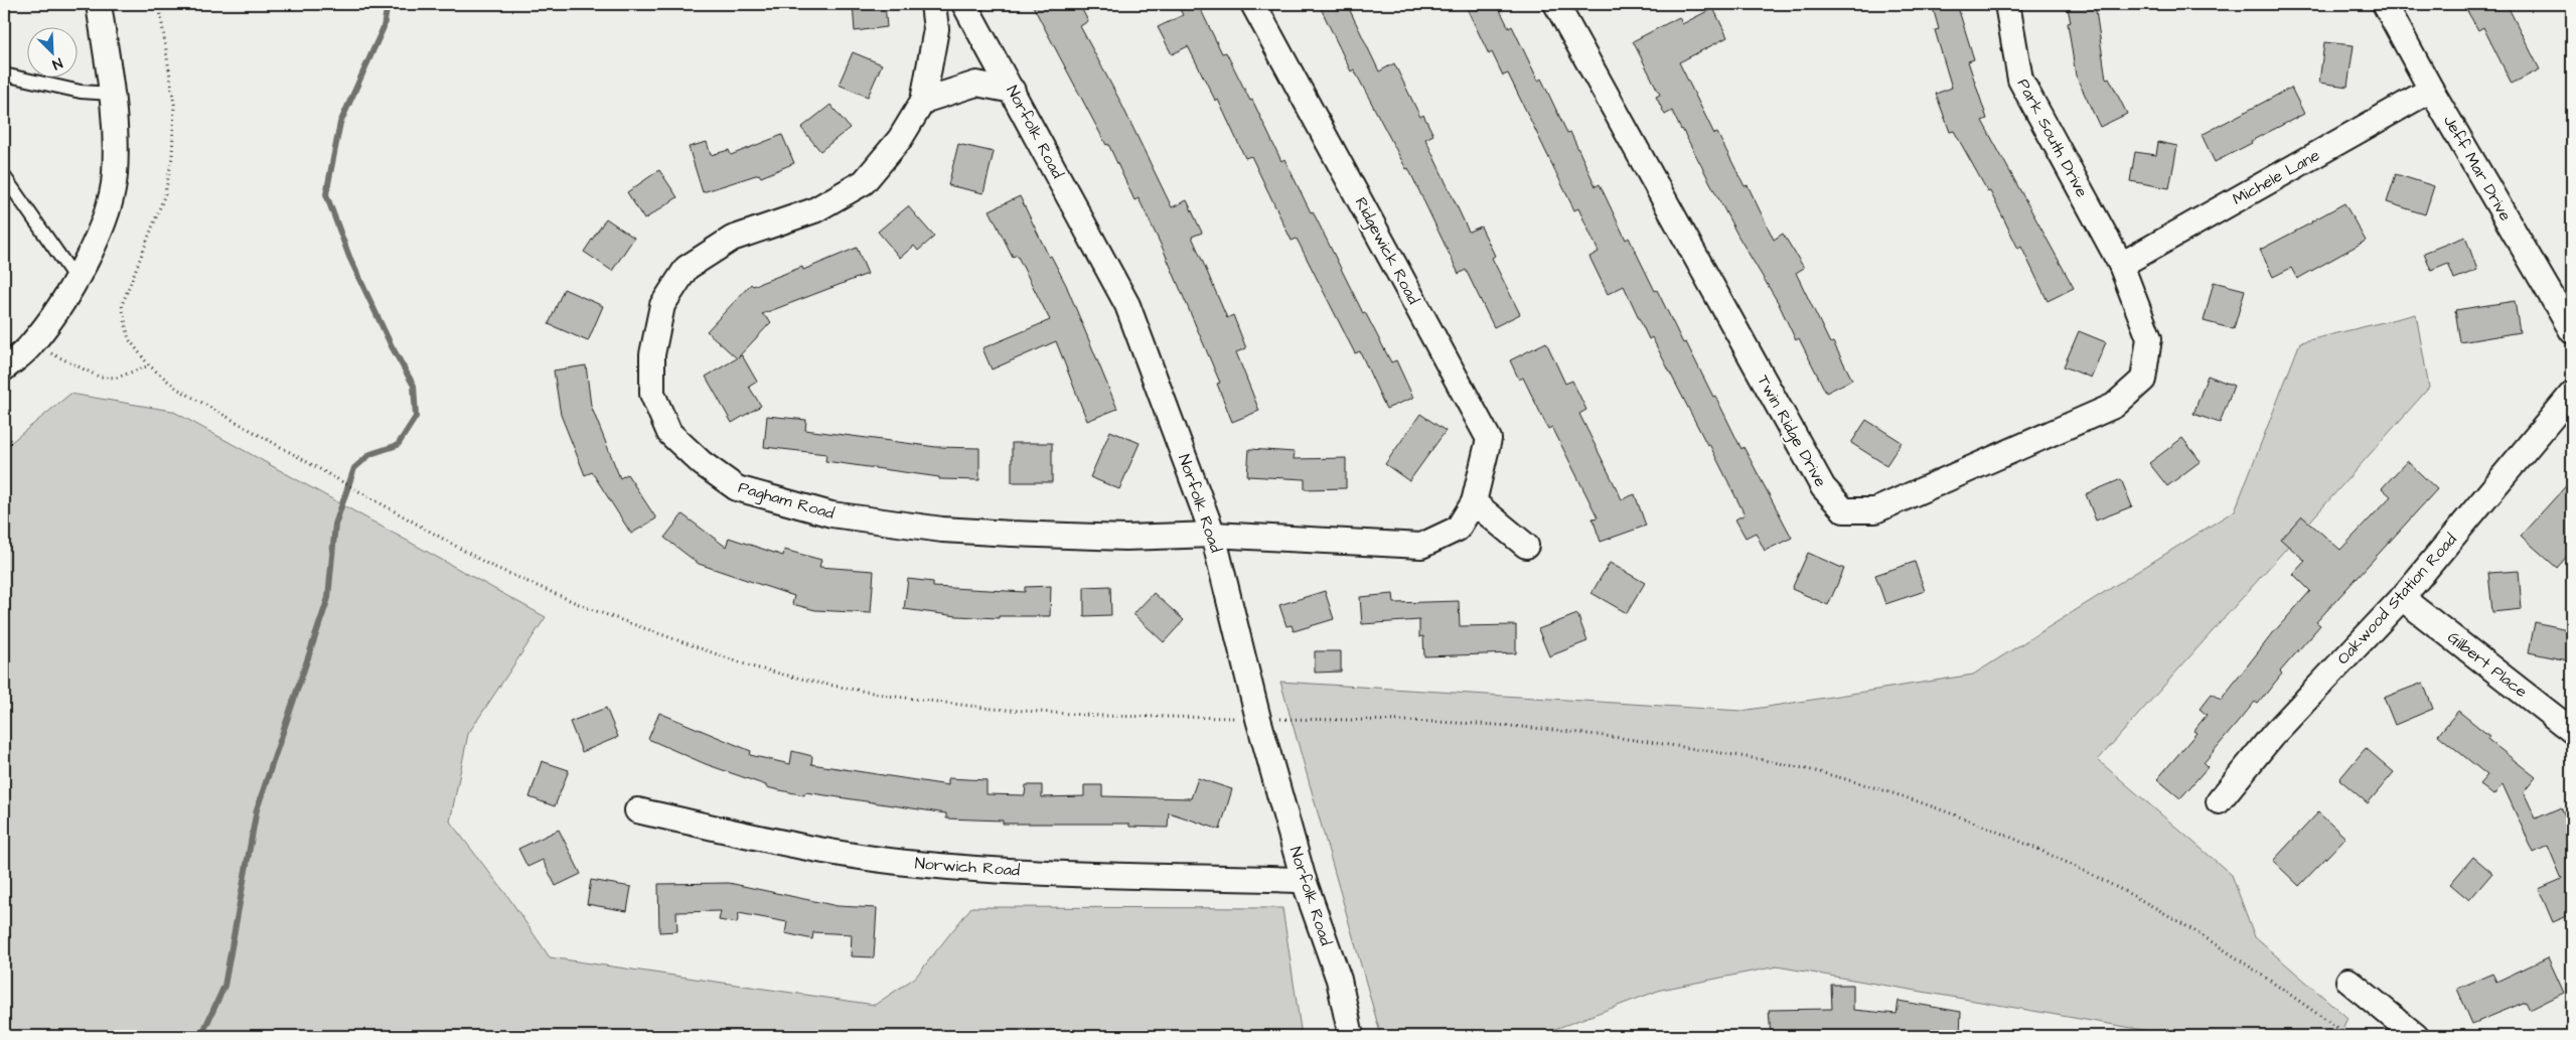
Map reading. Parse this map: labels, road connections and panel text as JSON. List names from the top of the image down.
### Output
{
  "streets": {
    "street": [
      "Norfolk Road",
      "Park South Drive",
      "Jeff Mar Drive",
      "Michele Lane",
      "Ridgewick Road",
      "Twin Ridge Drive",
      "Pagham Road",
      "Oakwood Station Road",
      "Gilbert Place",
      "Norwich Road"
    ]
  },
  "crossings": [
    ["Norfolk Road", "Ridgewick Road"],
    ["Norfolk Road", "Pagham Road"],
    ["Norfolk Road", "Norwich Road"],
    ["Park South Drive", "Michele Lane"],
    ["Park South Drive", "Twin Ridge Drive"],
    ["Jeff Mar Drive", "Michele Lane"],
    ["Michele Lane", "Twin Ridge Drive"],
    ["Ridgewick Road", "Pagham Road"],
    ["Oakwood Station Road", "Gilbert Place"]
  ],
  "north": "bottom right"
}
